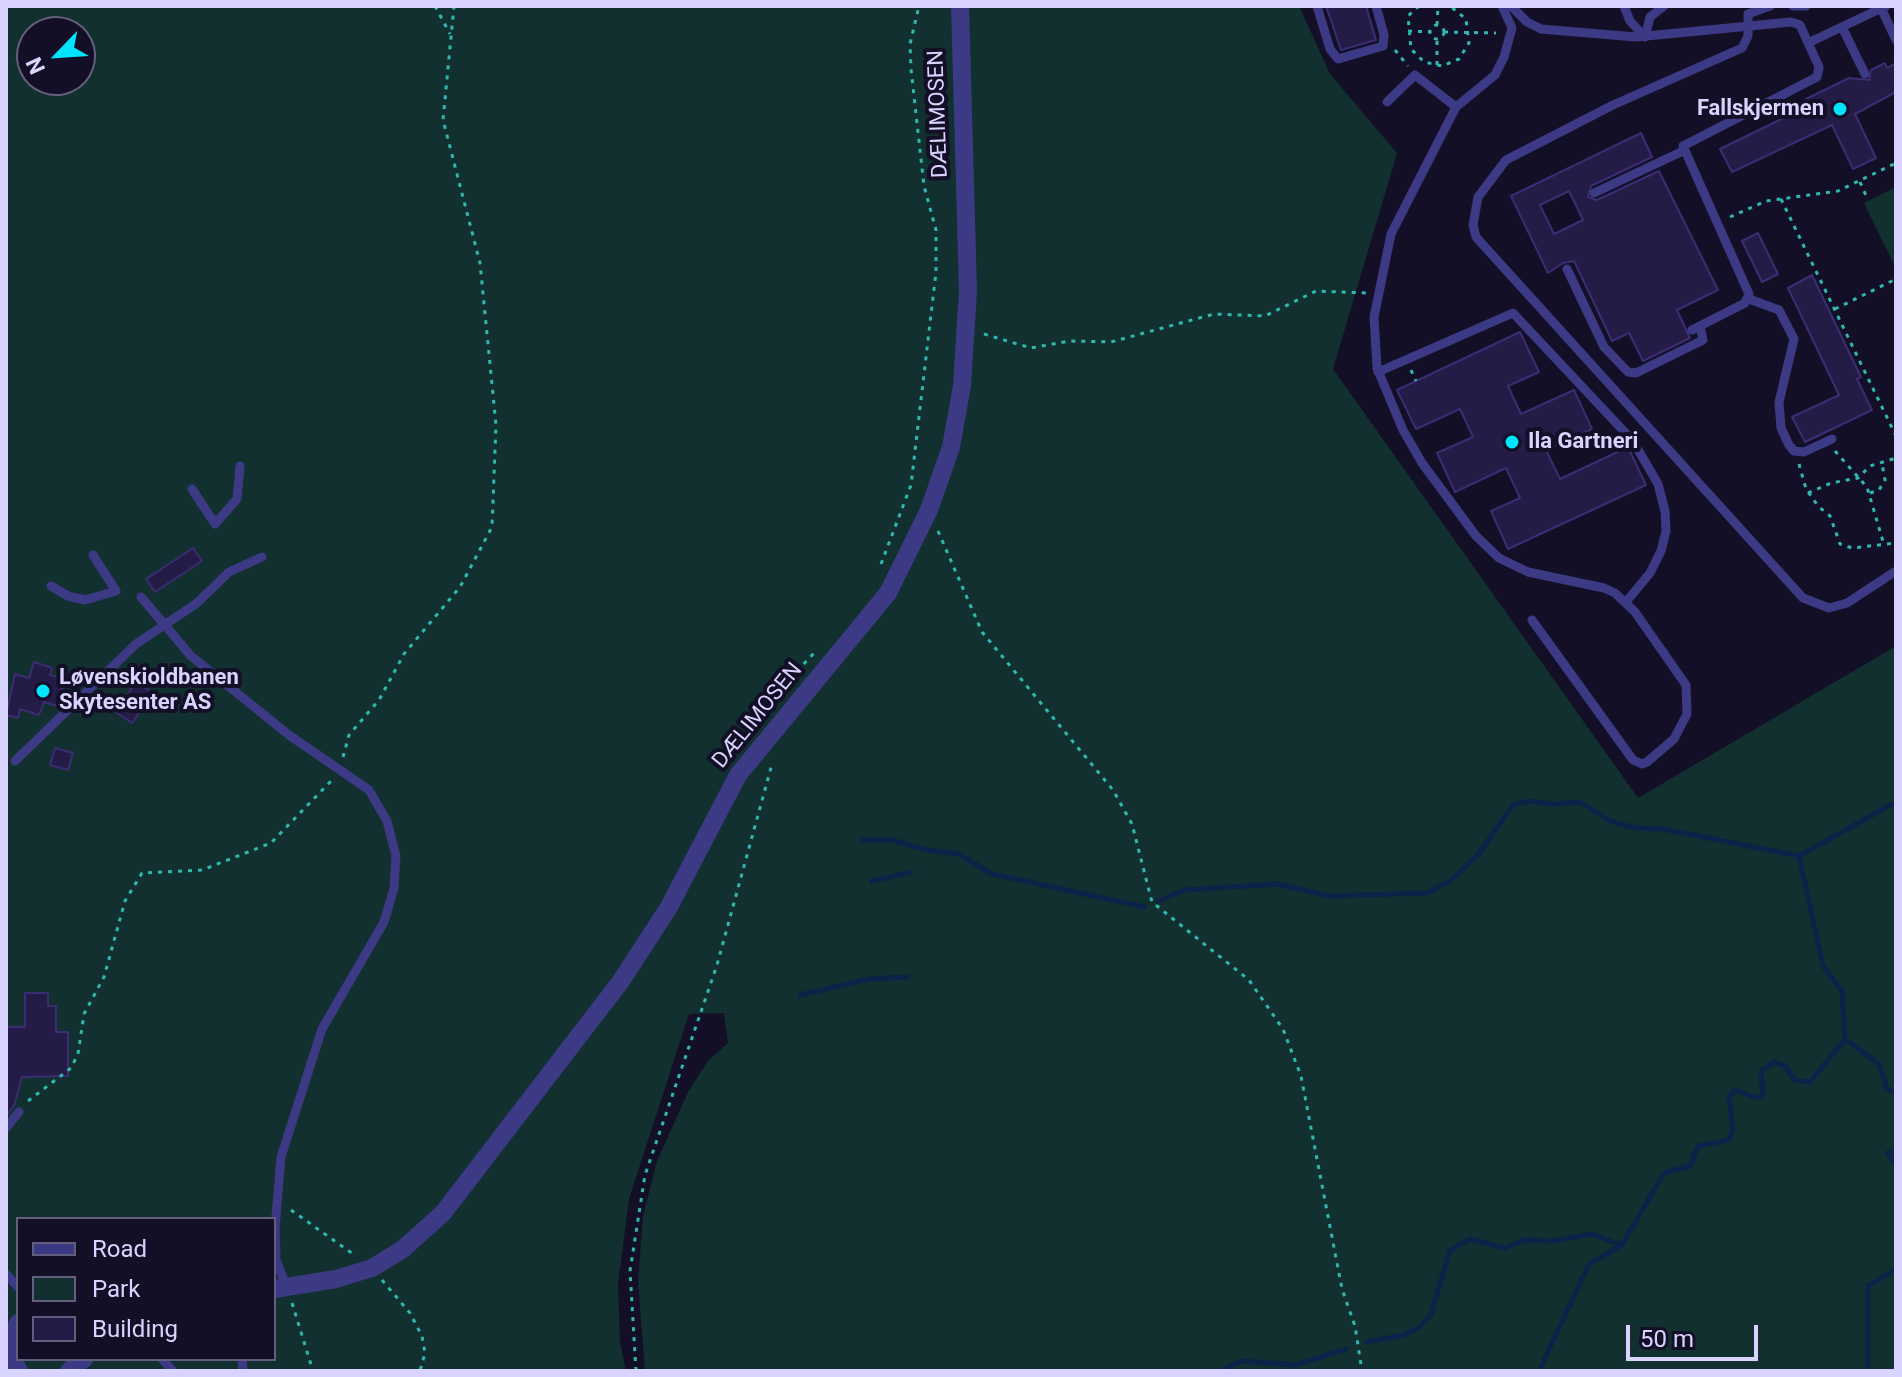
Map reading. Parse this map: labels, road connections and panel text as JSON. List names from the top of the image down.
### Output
{
  "streets": {
    "street": ["DÆLIMOSEN"]
  },
  "places": ["Fallskjermen", "Ila Gartneri", "Løvenskioldbanen Skytesenter AS"],
  "legend": ["Road", "Park", "Building"],
  "scale_bar": "50 m",
  "north": "bottom left"
}
